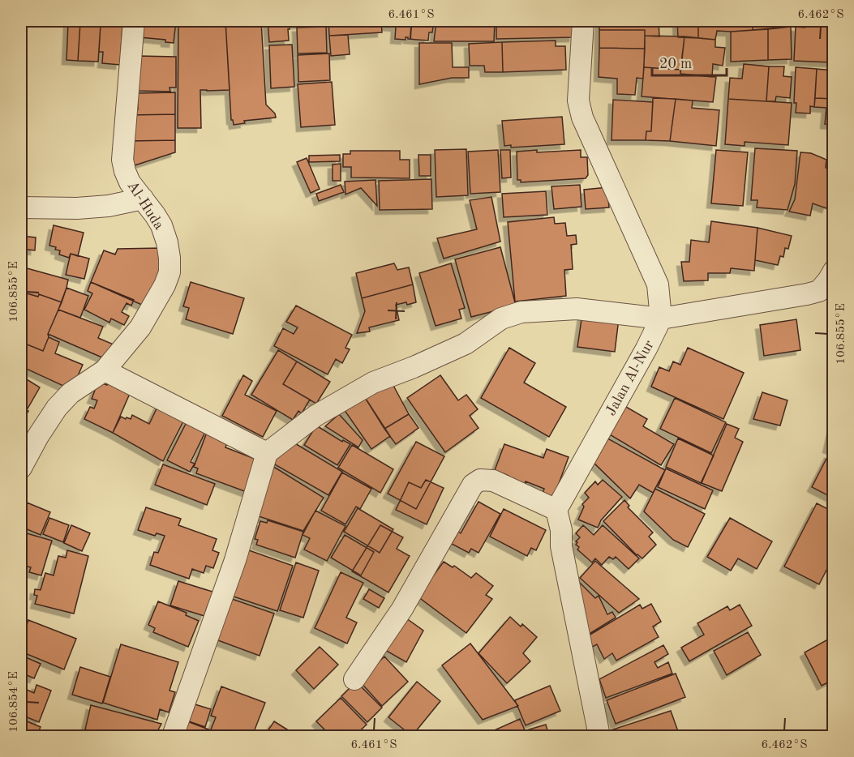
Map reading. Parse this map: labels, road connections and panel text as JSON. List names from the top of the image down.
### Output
{
  "streets": {
    "street": ["Al-Huda", "Jalan Al-Nur"]
  },
  "scale_bar": "20 m",
  "coordinates": [
    "6.461°S",
    "6.462°S",
    "106.855°E",
    "106.854°E"
  ]
}
